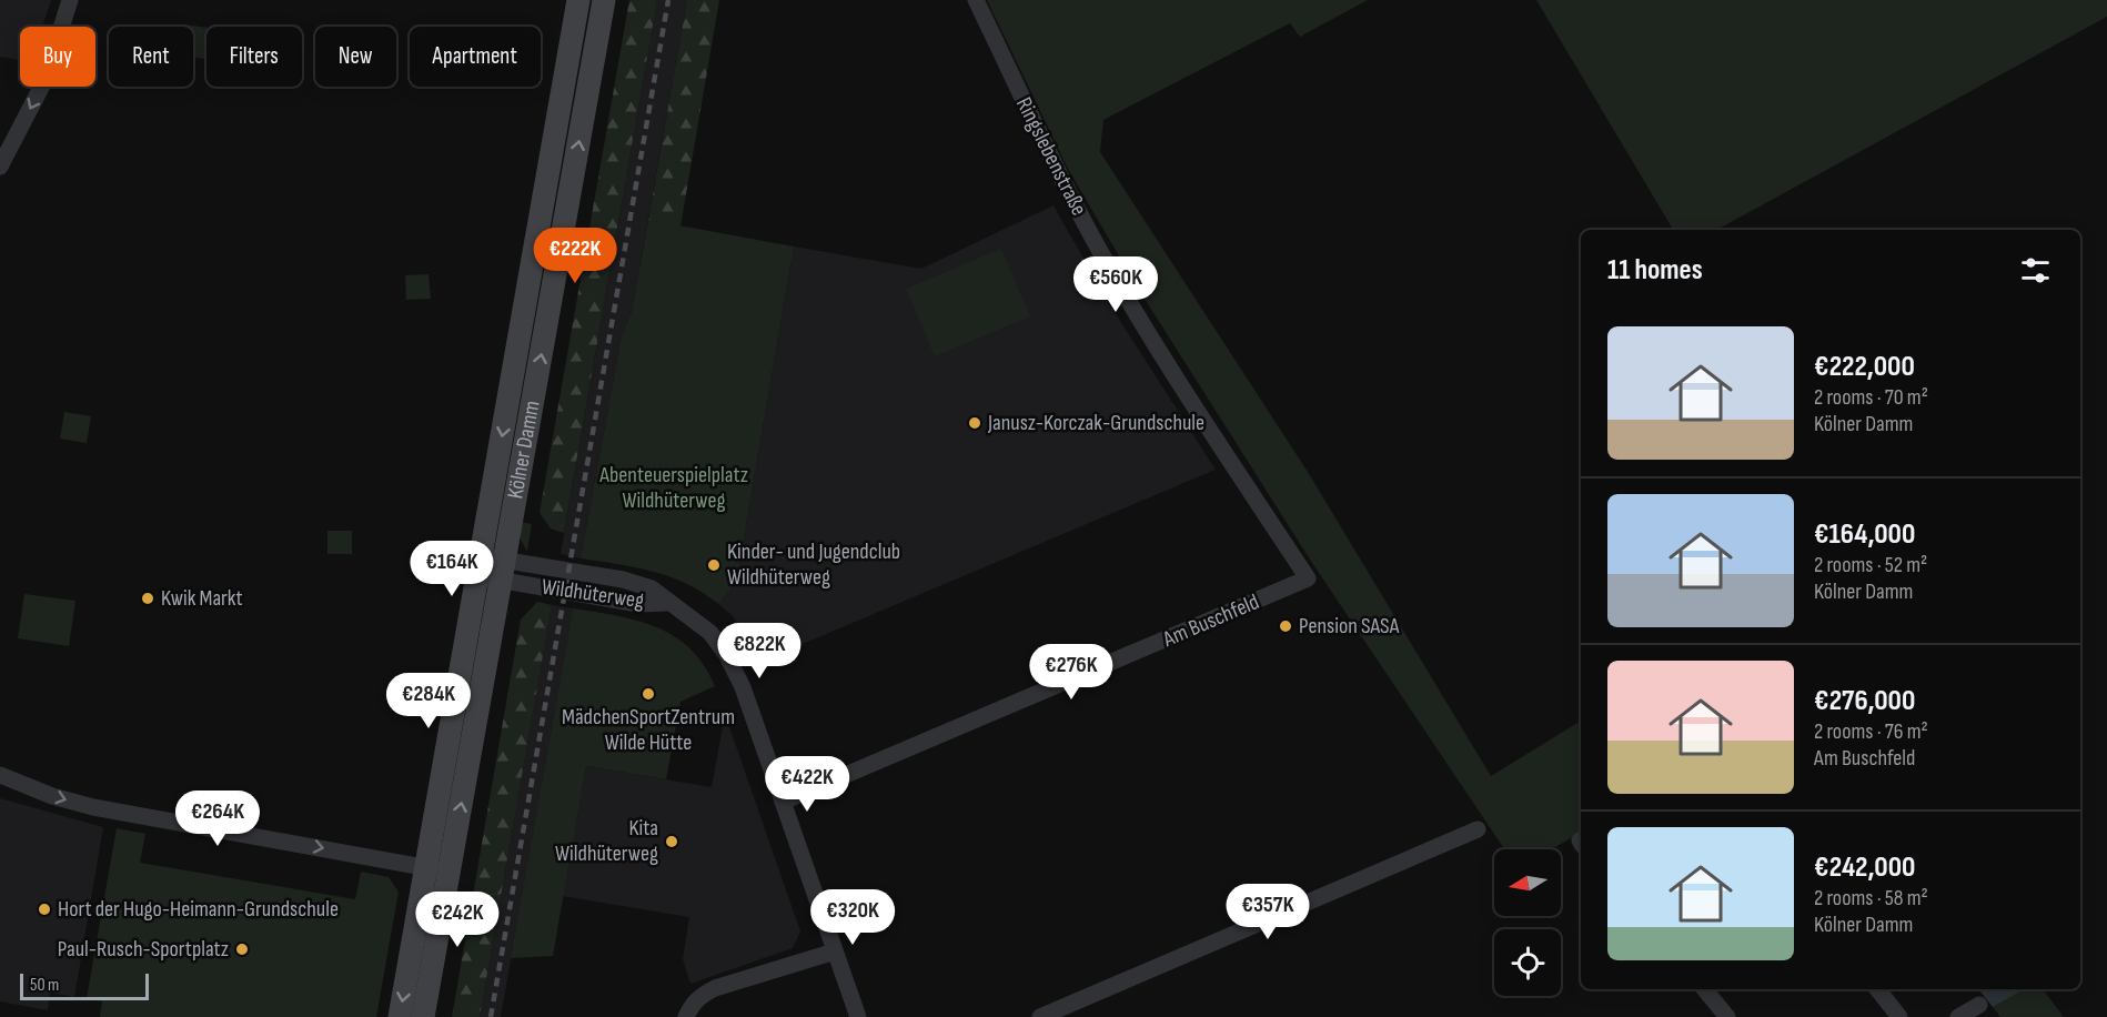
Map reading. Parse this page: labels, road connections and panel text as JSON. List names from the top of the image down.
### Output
{
  "streets": {
    "street": [
      "Ringslebenstraße",
      "Kölner Damm",
      "Wildhüterweg",
      "Am Buschfeld"
    ]
  },
  "crossings": [
    ["Ringslebenstraße", "Am Buschfeld"],
    ["Kölner Damm", "Wildhüterweg"],
    ["Wildhüterweg", "Am Buschfeld"]
  ],
  "parks": ["Abenteuerspielplatz Wildhüterweg"],
  "places": [
    "Janusz-Korczak-Grundschule",
    "Kinder- und Jugendclub Wildhüterweg",
    "Kwik Markt",
    "Pension SASA",
    "MädchenSportZentrum Wilde Hütte",
    "Kita Wildhüterweg",
    "Hort der Hugo-Heimann-Grundschule",
    "Paul-Rusch-Sportplatz"
  ],
  "scale_bar": "50 m",
  "north": "left",
  "page": {
    "chip": [
      "Buy",
      "Rent",
      "Filters",
      "New",
      "Apartment"
    ],
    "price": [
      "€222K",
      "€560K",
      "€164K",
      "€822K",
      "€276K",
      "€284K",
      "€422K",
      "€264K",
      "€357K",
      "€320K",
      "€242K"
    ],
    "heading": "11 homes",
    "list": [
      {
        "name": "€222,000",
        "note": "2 rooms · 70 m² · Kölner Damm"
      },
      {
        "name": "€164,000",
        "note": "2 rooms · 52 m² · Kölner Damm"
      },
      {
        "name": "€276,000",
        "note": "2 rooms · 76 m² · Am Buschfeld"
      },
      {
        "name": "€242,000",
        "note": "2 rooms · 58 m² · Kölner Damm"
      }
    ],
    "scale": "50 m"
  }
}
